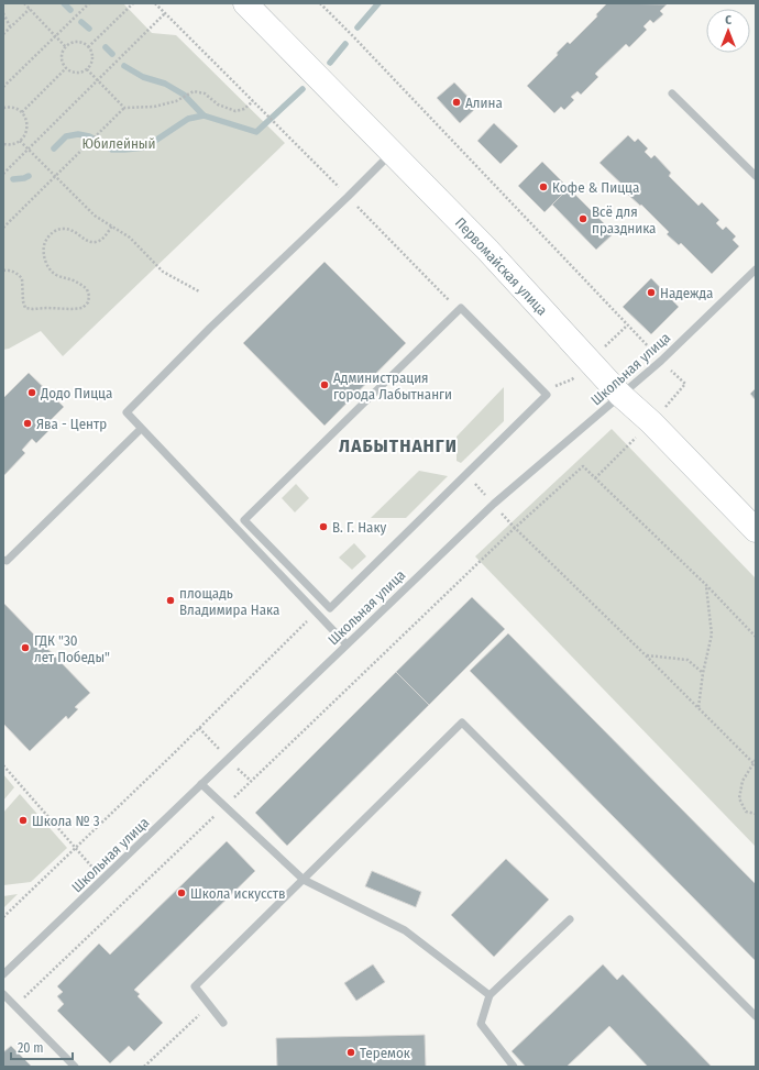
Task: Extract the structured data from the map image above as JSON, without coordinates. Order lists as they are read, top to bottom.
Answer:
{
  "streets": {
    "main road": ["Первомайская улица"],
    "street": ["Школьная улица"]
  },
  "crossings": [
    ["Первомайская улица", "Школьная улица"]
  ],
  "districts": ["ЛАБЫТНАНГИ"],
  "parks": ["Юбилейный"],
  "places": [
    "Алина",
    "Кофе & Пицца",
    "Всё для праздника",
    "Надежда",
    "Администрация города Лабытнанги",
    "Додо Пицца",
    "Ява - Центр",
    "В. Г. Наку",
    "площадь Владимира Нака",
    "ГДК \"30 лет Победы\"",
    "Школа № 3",
    "Школа искусств",
    "Теремок"
  ],
  "scale_bar": "20 m",
  "north": "top"
}
